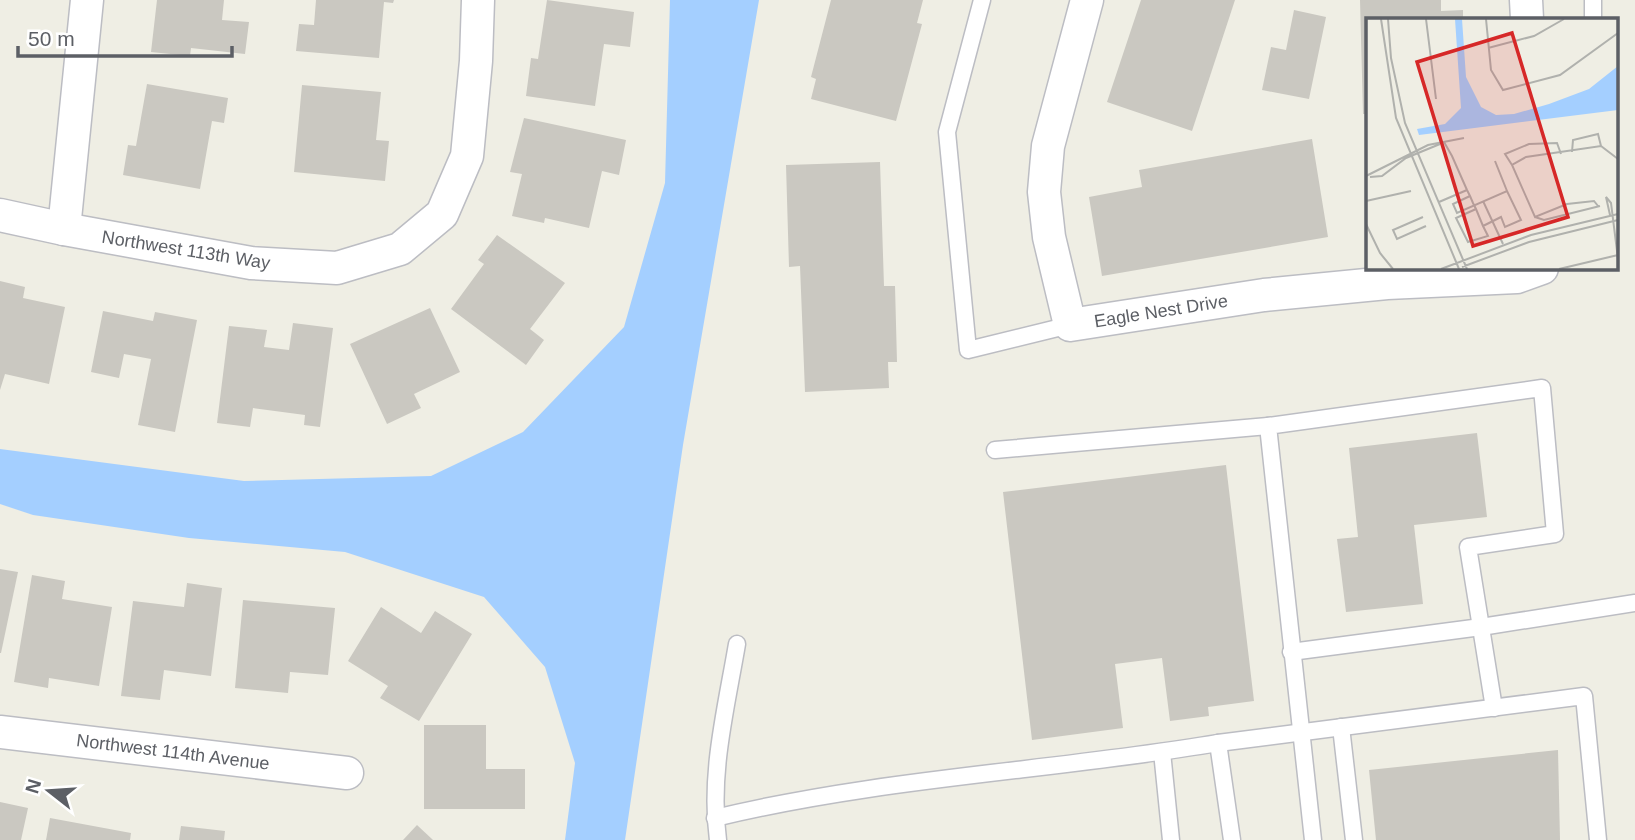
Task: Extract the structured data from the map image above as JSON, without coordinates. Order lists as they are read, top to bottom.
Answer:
{
  "streets": {
    "street": ["Northwest 113th Way", "Eagle Nest Drive", "Northwest 114th Avenue"]
  },
  "scale_bar": "50 m",
  "north": "left"
}
